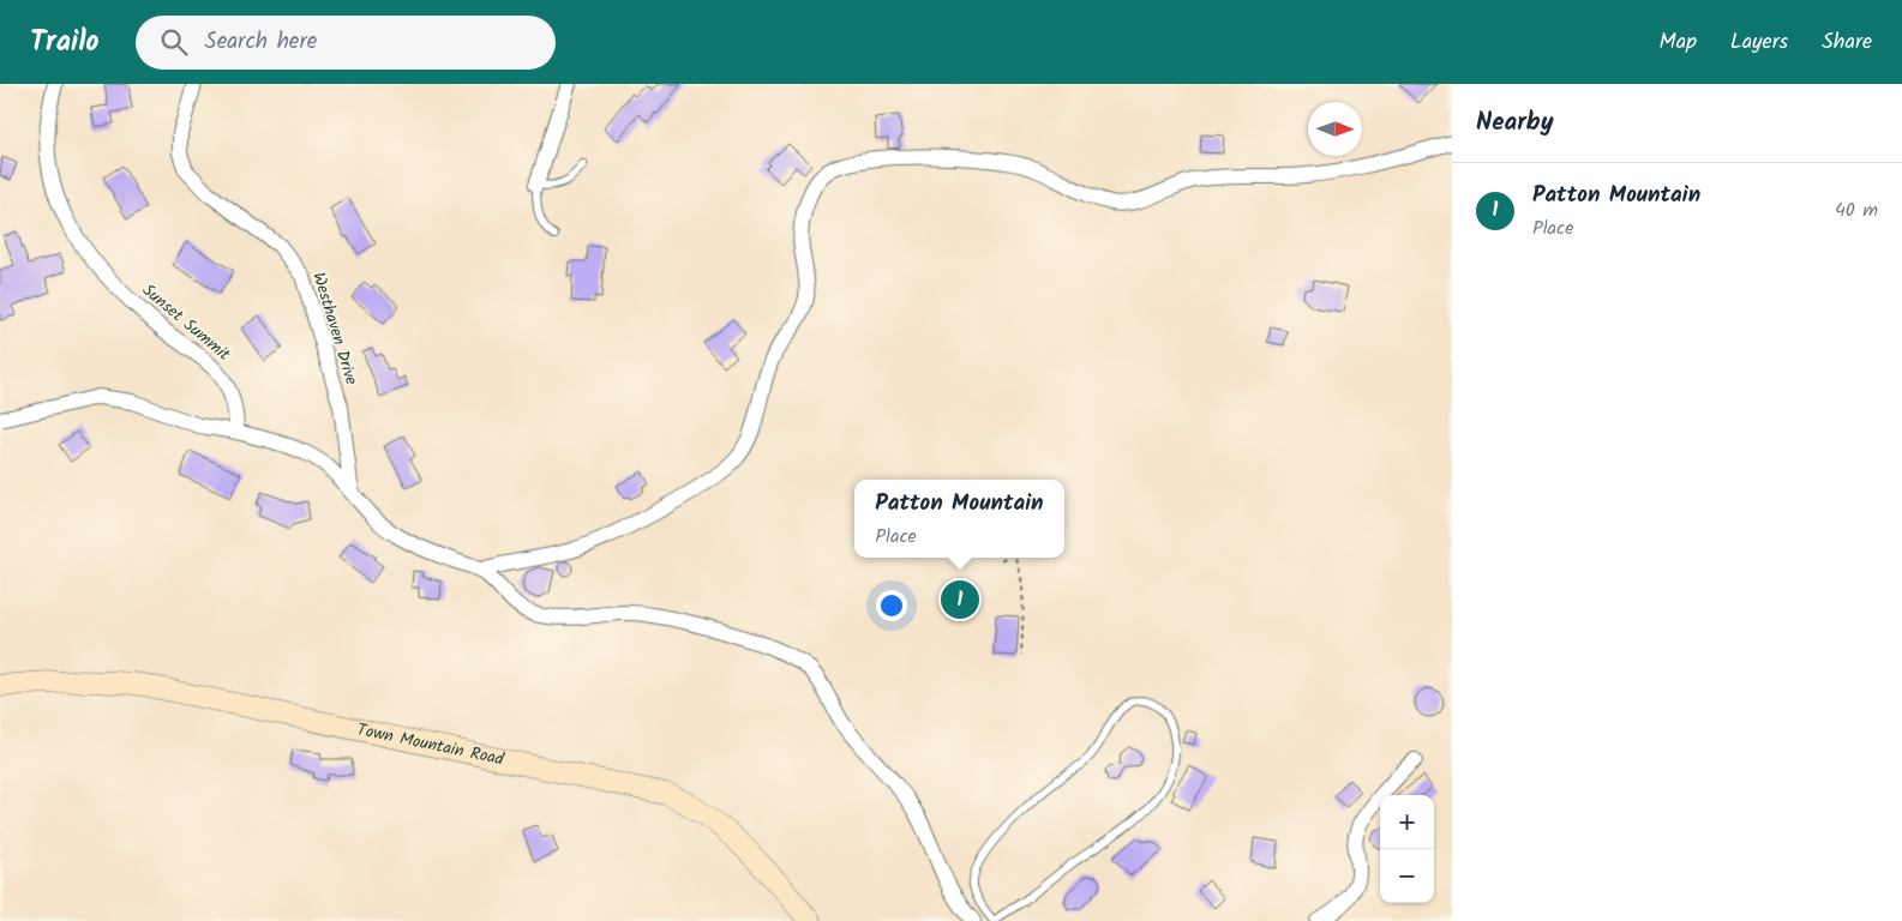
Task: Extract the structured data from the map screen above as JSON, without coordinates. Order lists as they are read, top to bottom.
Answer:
{
  "streets": {
    "main road": ["Town Mountain Road"],
    "street": ["Sunset Summit", "Westhaven Drive"]
  },
  "north": "right",
  "page": {
    "header": "Trailo",
    "search": "Search here",
    "nav": ["Map", "Layers", "Share"],
    "heading": "Nearby",
    "list": [
      {
        "mark": "1",
        "name": "Patton Mountain",
        "note": "Place",
        "value": "40 m"
      }
    ],
    "popup": ["Patton Mountain", "Place"],
    "pins": "1",
    "map_buttons": ["+", "−"]
  }
}
